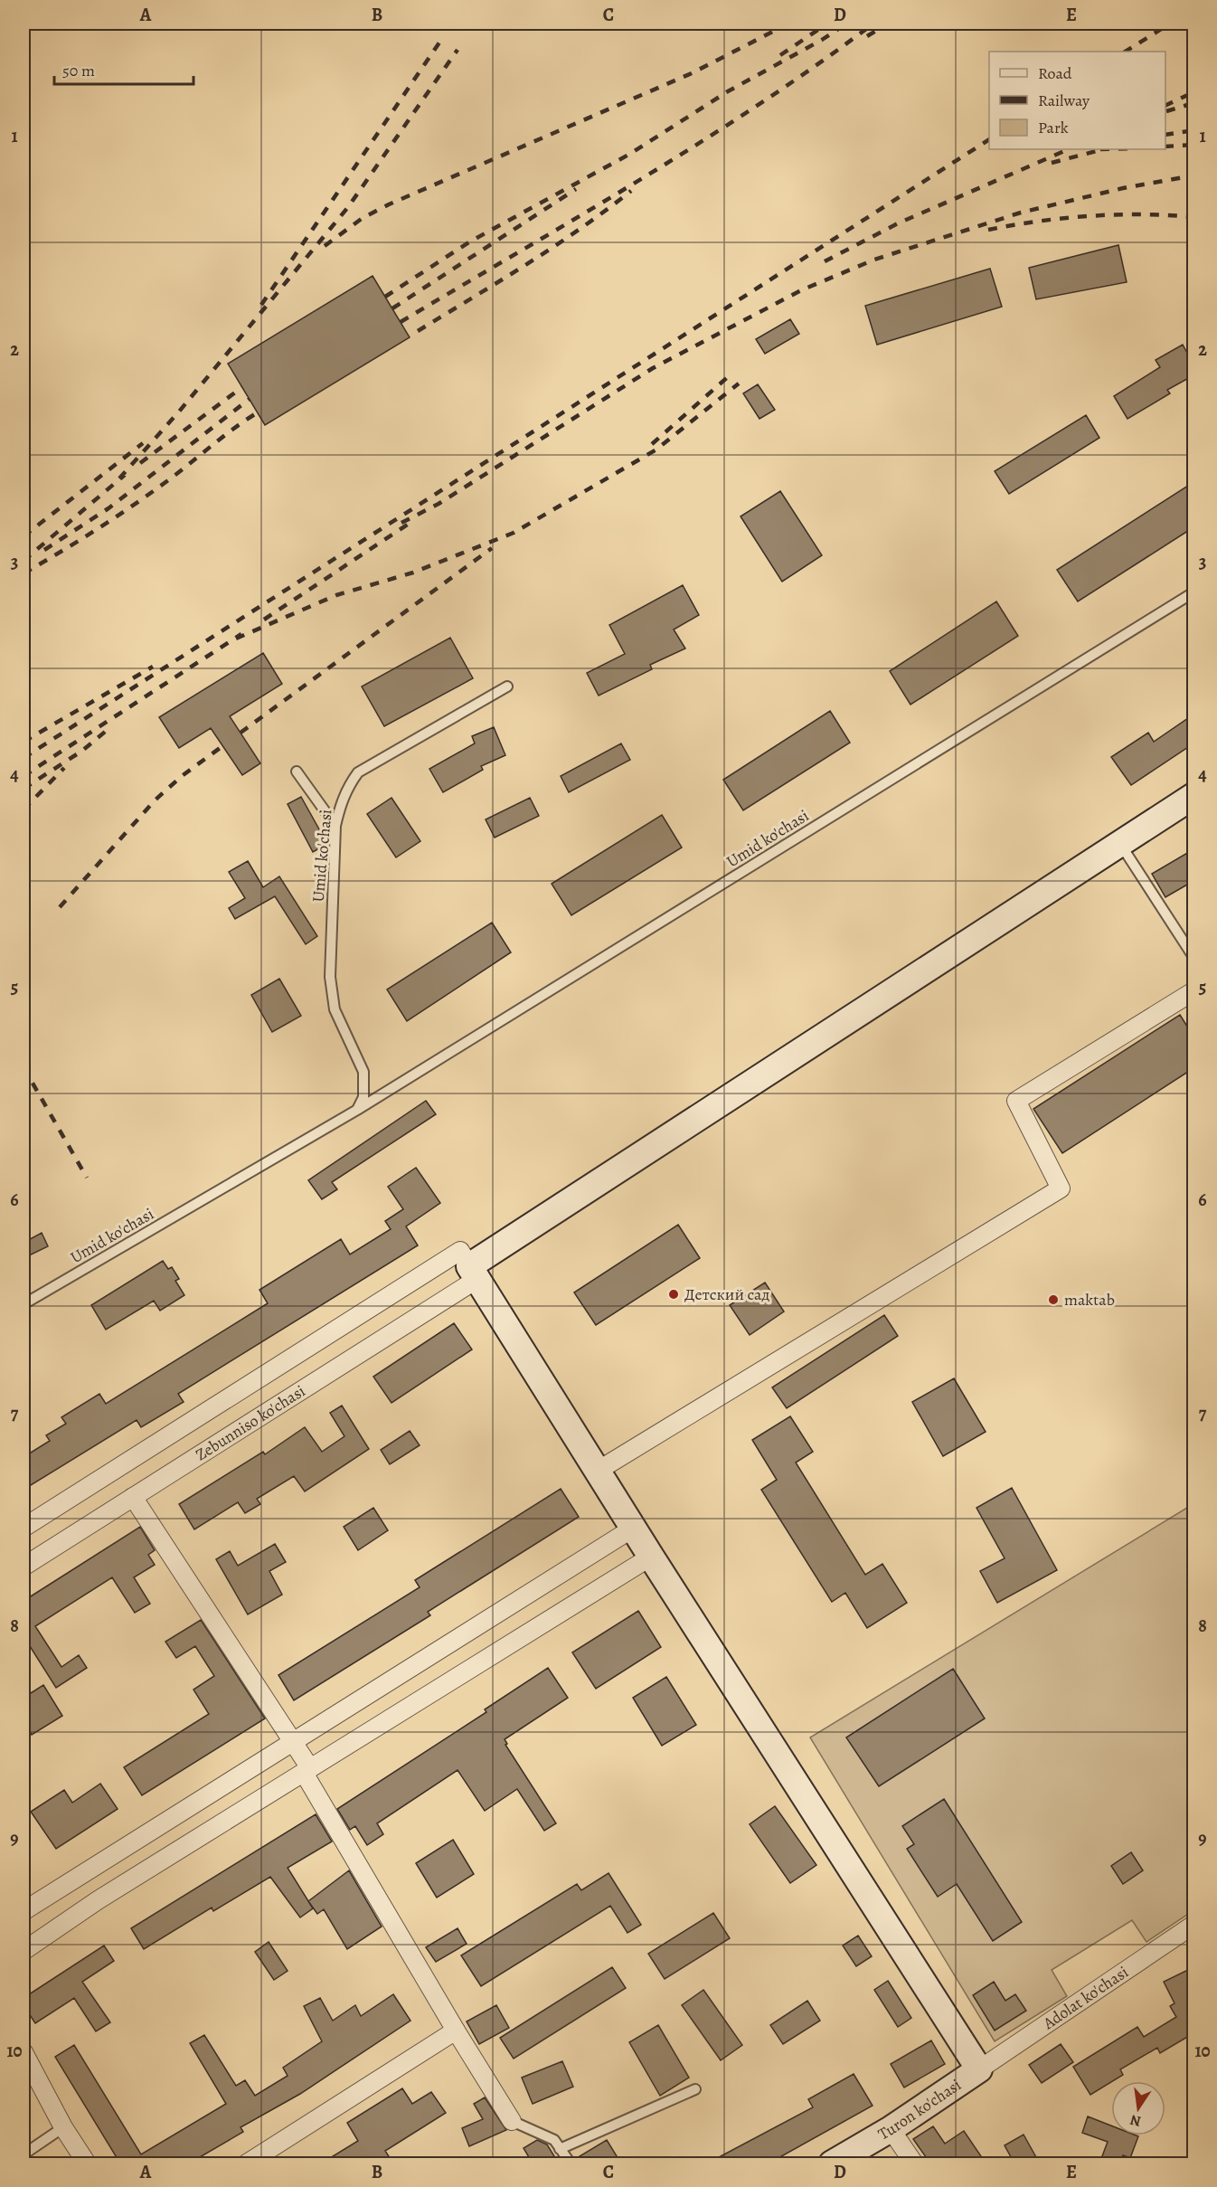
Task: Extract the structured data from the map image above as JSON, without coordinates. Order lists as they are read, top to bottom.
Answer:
{
  "streets": {
    "street": ["Zebunniso ko'chasi", "Adolat ko'chasi", "Turon ko'chasi"],
    "lane": ["Umid ko'chasi"]
  },
  "crossings": [
    ["Adolat ko'chasi", "Turon ko'chasi"]
  ],
  "places": ["Детский сад", "maktab"],
  "legend": ["Road", "Railway", "Park"],
  "scale_bar": "50 m",
  "north": "bottom",
  "grid": {
    "columns": [
      "A",
      "B",
      "C",
      "D",
      "E"
    ],
    "rows": [
      "1",
      "2",
      "3",
      "4",
      "5",
      "6",
      "7",
      "8",
      "9",
      "10"
    ]
  }
}
